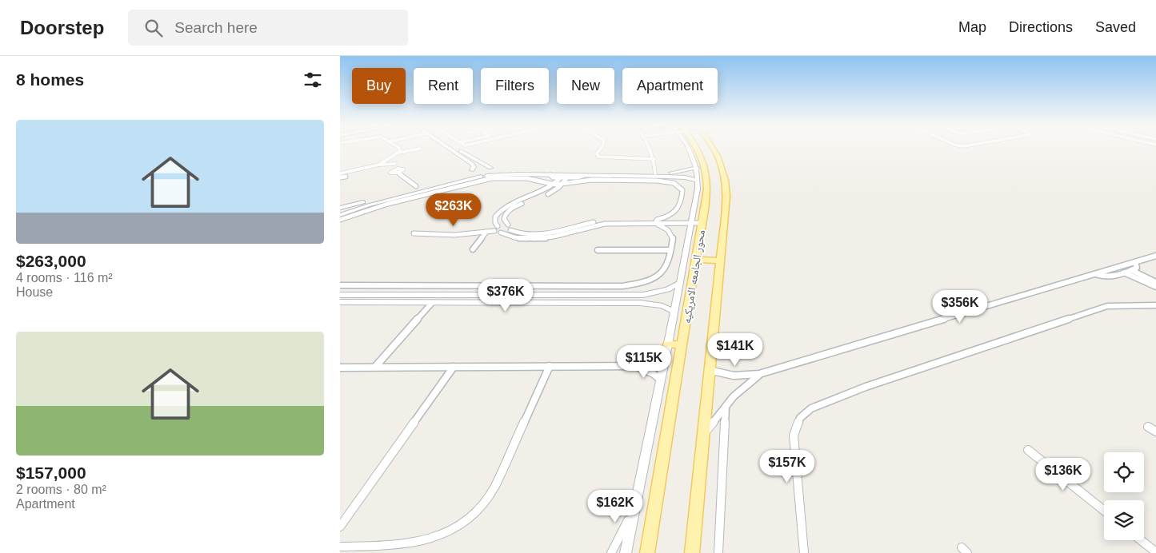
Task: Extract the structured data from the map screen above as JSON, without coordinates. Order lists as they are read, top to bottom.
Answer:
{
  "streets": {
    "main road": ["محور الجامعه الامريكيه"]
  },
  "page": {
    "header": "Doorstep",
    "search": "Search here",
    "nav": ["Map", "Directions", "Saved"],
    "heading": "8 homes",
    "chip": [
      "Buy",
      "Rent",
      "Filters",
      "New",
      "Apartment"
    ],
    "list": [
      {
        "name": "$263,000",
        "note": "4 rooms · 116 m² · House"
      },
      {
        "name": "$157,000",
        "note": "2 rooms · 80 m² · Apartment"
      }
    ],
    "price": [
      "$263K",
      "$376K",
      "$356K",
      "$141K",
      "$115K",
      "$157K",
      "$136K",
      "$162K"
    ]
  }
}
